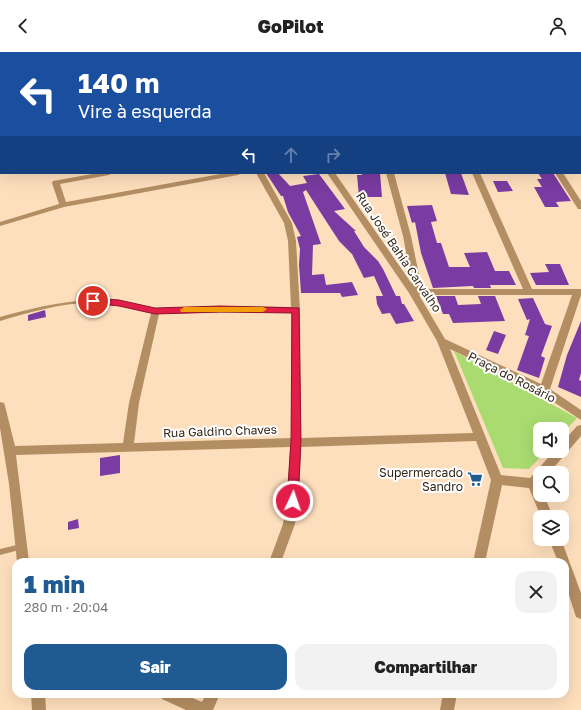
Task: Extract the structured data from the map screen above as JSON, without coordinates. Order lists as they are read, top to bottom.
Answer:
{
  "streets": {
    "street": ["Rua José Bahia Carvalho", "Praça do Rosário", "Rua Galdino Chaves"]
  },
  "crossings": [
    ["Rua José Bahia Carvalho", "Praça do Rosário"],
    ["Rua José Bahia Carvalho", "Rua Galdino Chaves"]
  ],
  "places": {
    "supermarket": ["Supermercado Sandro"]
  },
  "page": {
    "header": "GoPilot",
    "turn": ["140 m", "Vire à esquerda"],
    "heading": ["1 min", "280 m · 20:04"],
    "buttons": ["Sair", "Compartilhar"]
  }
}
